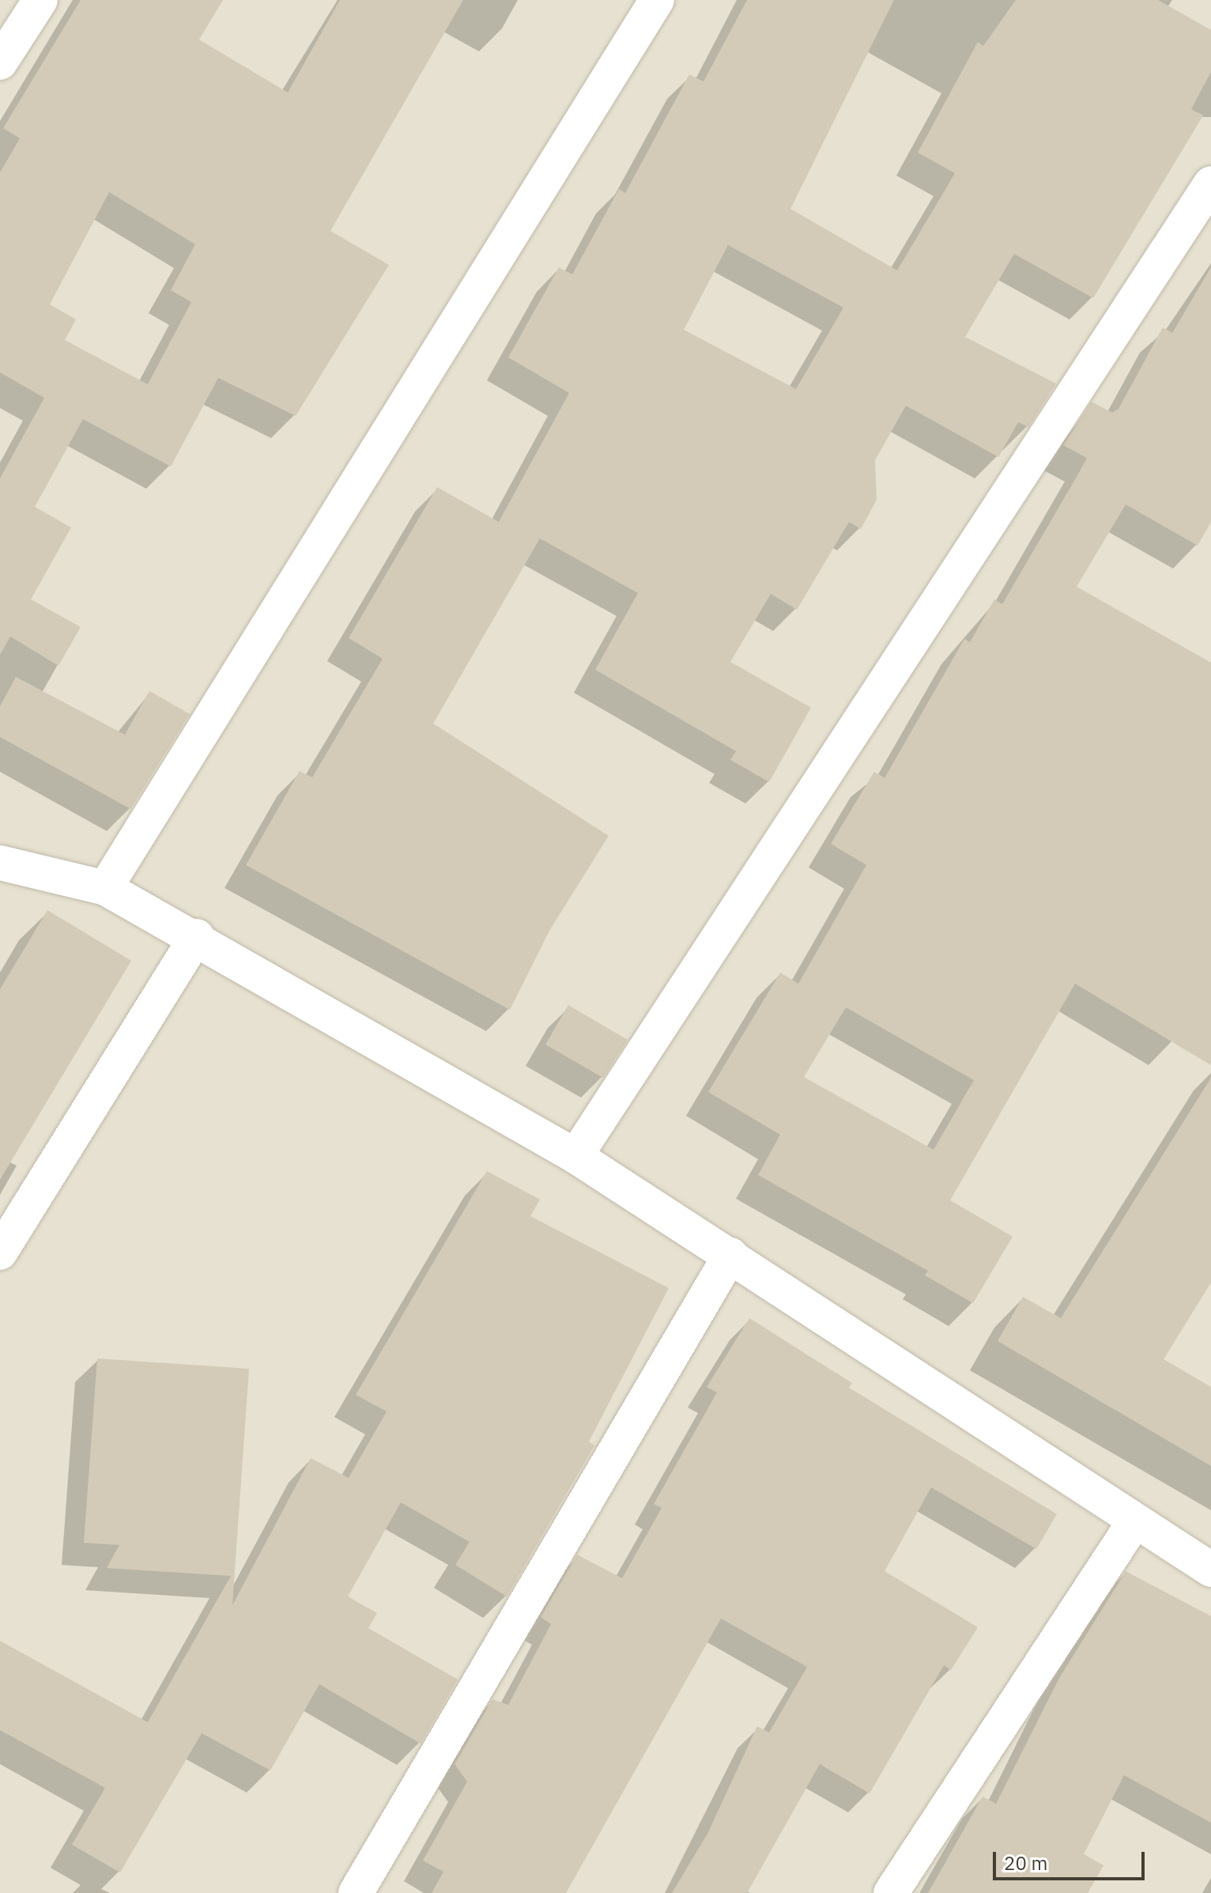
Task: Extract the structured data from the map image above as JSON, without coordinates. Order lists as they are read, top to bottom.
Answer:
{
  "scale_bar": "20 m"
}
